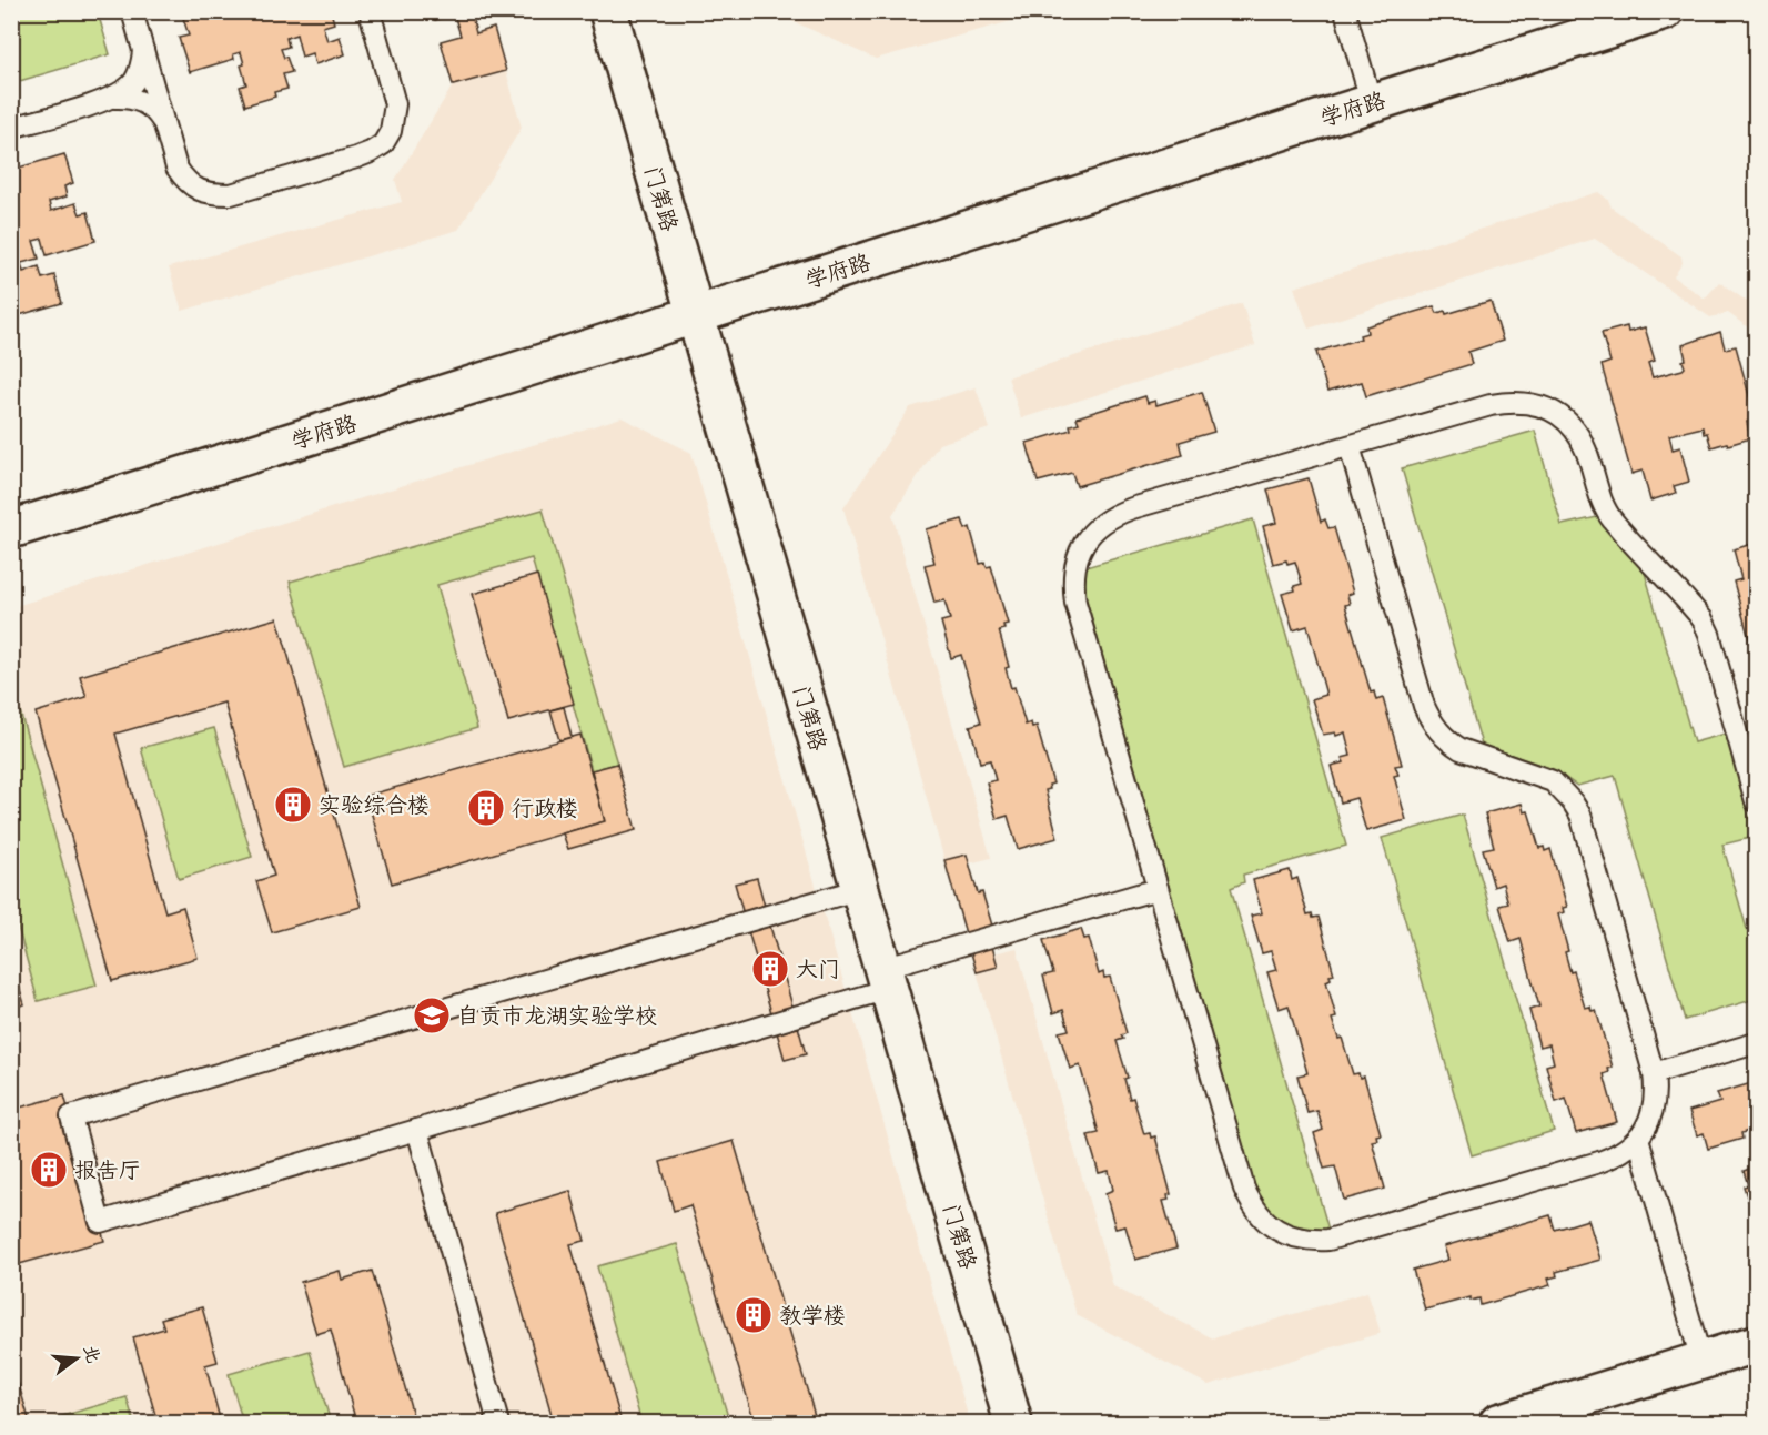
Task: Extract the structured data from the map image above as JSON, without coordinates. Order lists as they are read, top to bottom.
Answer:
{
  "streets": {
    "street": ["学府路", "门第路"]
  },
  "crossings": [
    ["学府路", "门第路"]
  ],
  "places": {
    "building": [
      "实验综合楼",
      "行政楼",
      "大门",
      "报告厅",
      "教学楼"
    ],
    "school or university": ["自贡市龙湖实验学校"]
  },
  "north": "right"
}
